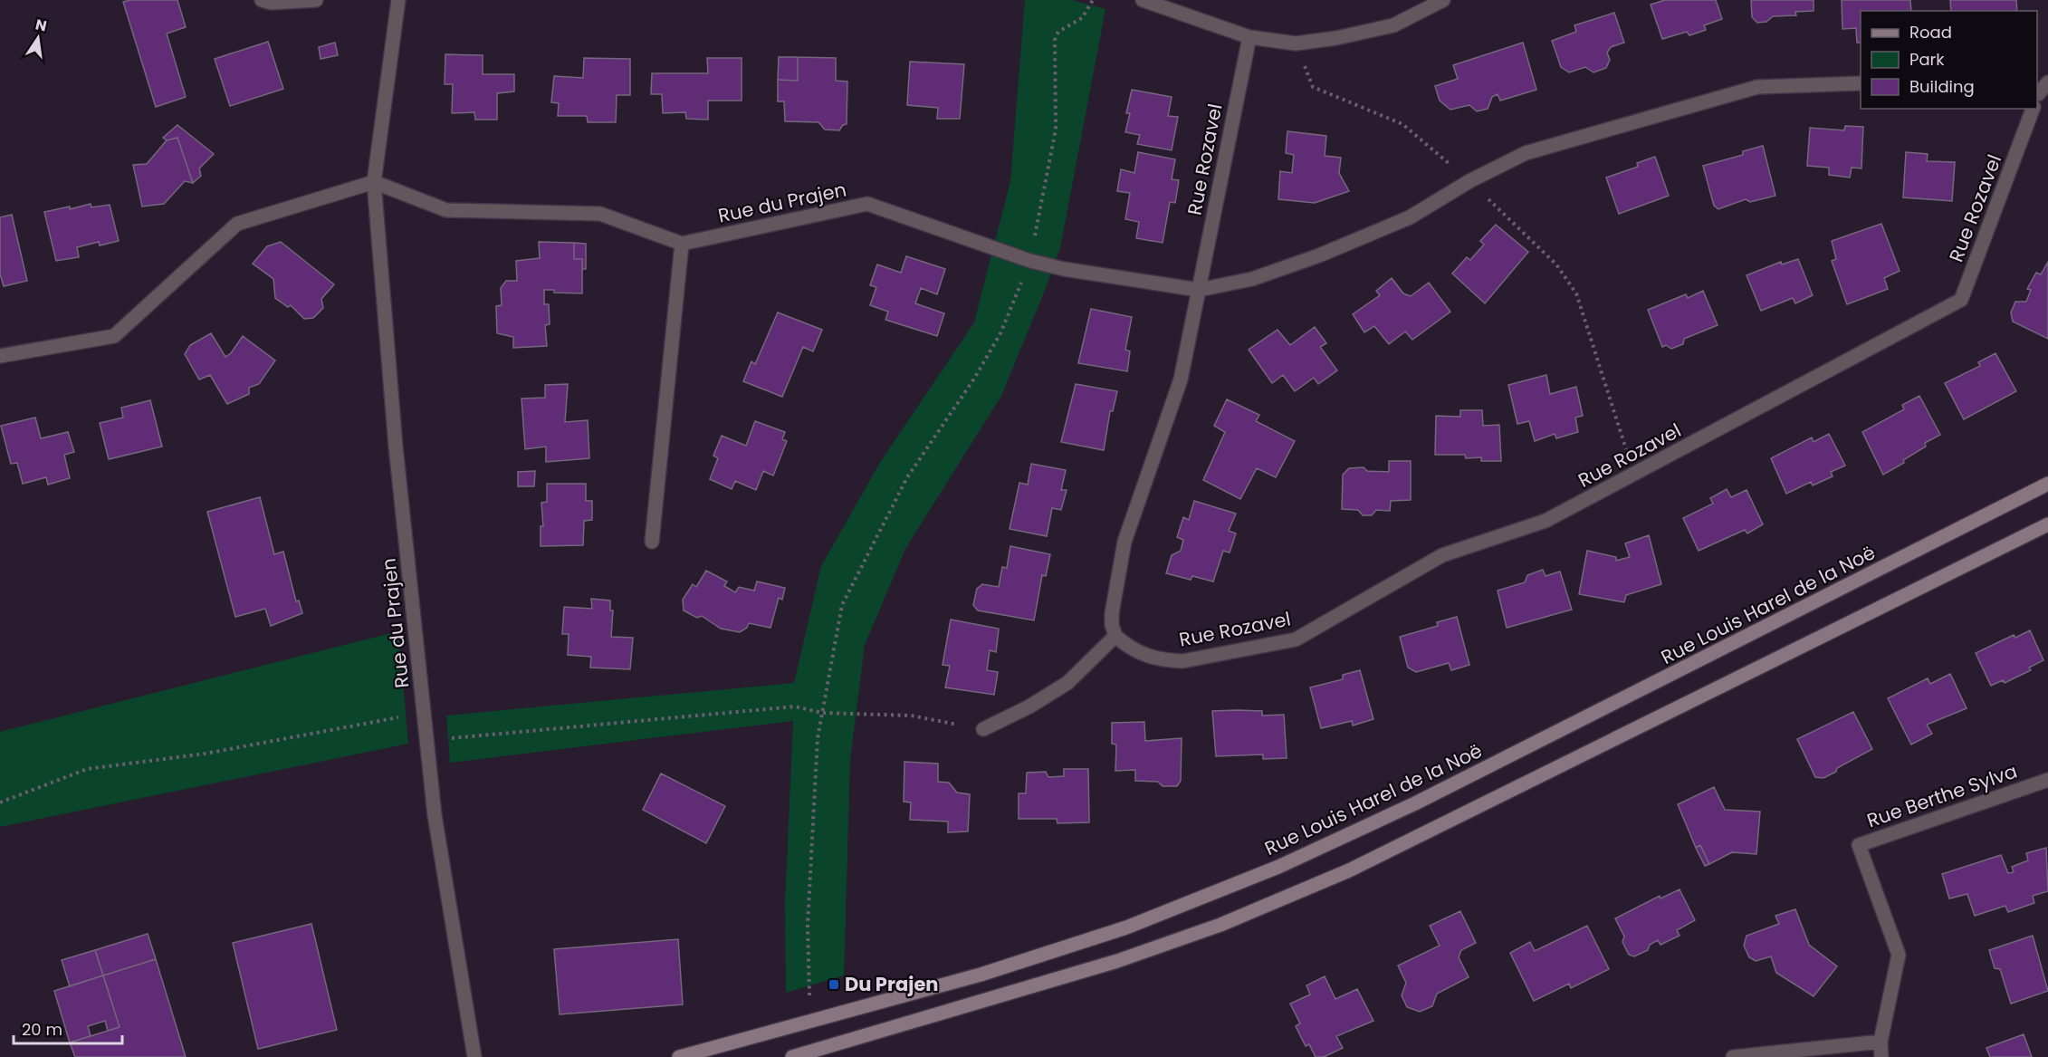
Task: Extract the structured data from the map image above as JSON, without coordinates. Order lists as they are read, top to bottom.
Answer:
{
  "streets": {
    "main road": ["Rue Louis Harel de la Noë"],
    "street": ["Rue Rozavel", "Rue du Prajen", "Rue Berthe Sylva"]
  },
  "crossings": [
    ["Rue Rozavel", "Rue du Prajen"]
  ],
  "places": {
    "transit": ["Du Prajen"]
  },
  "legend": ["Road", "Park", "Building"],
  "scale_bar": "20 m",
  "north": "top"
}
